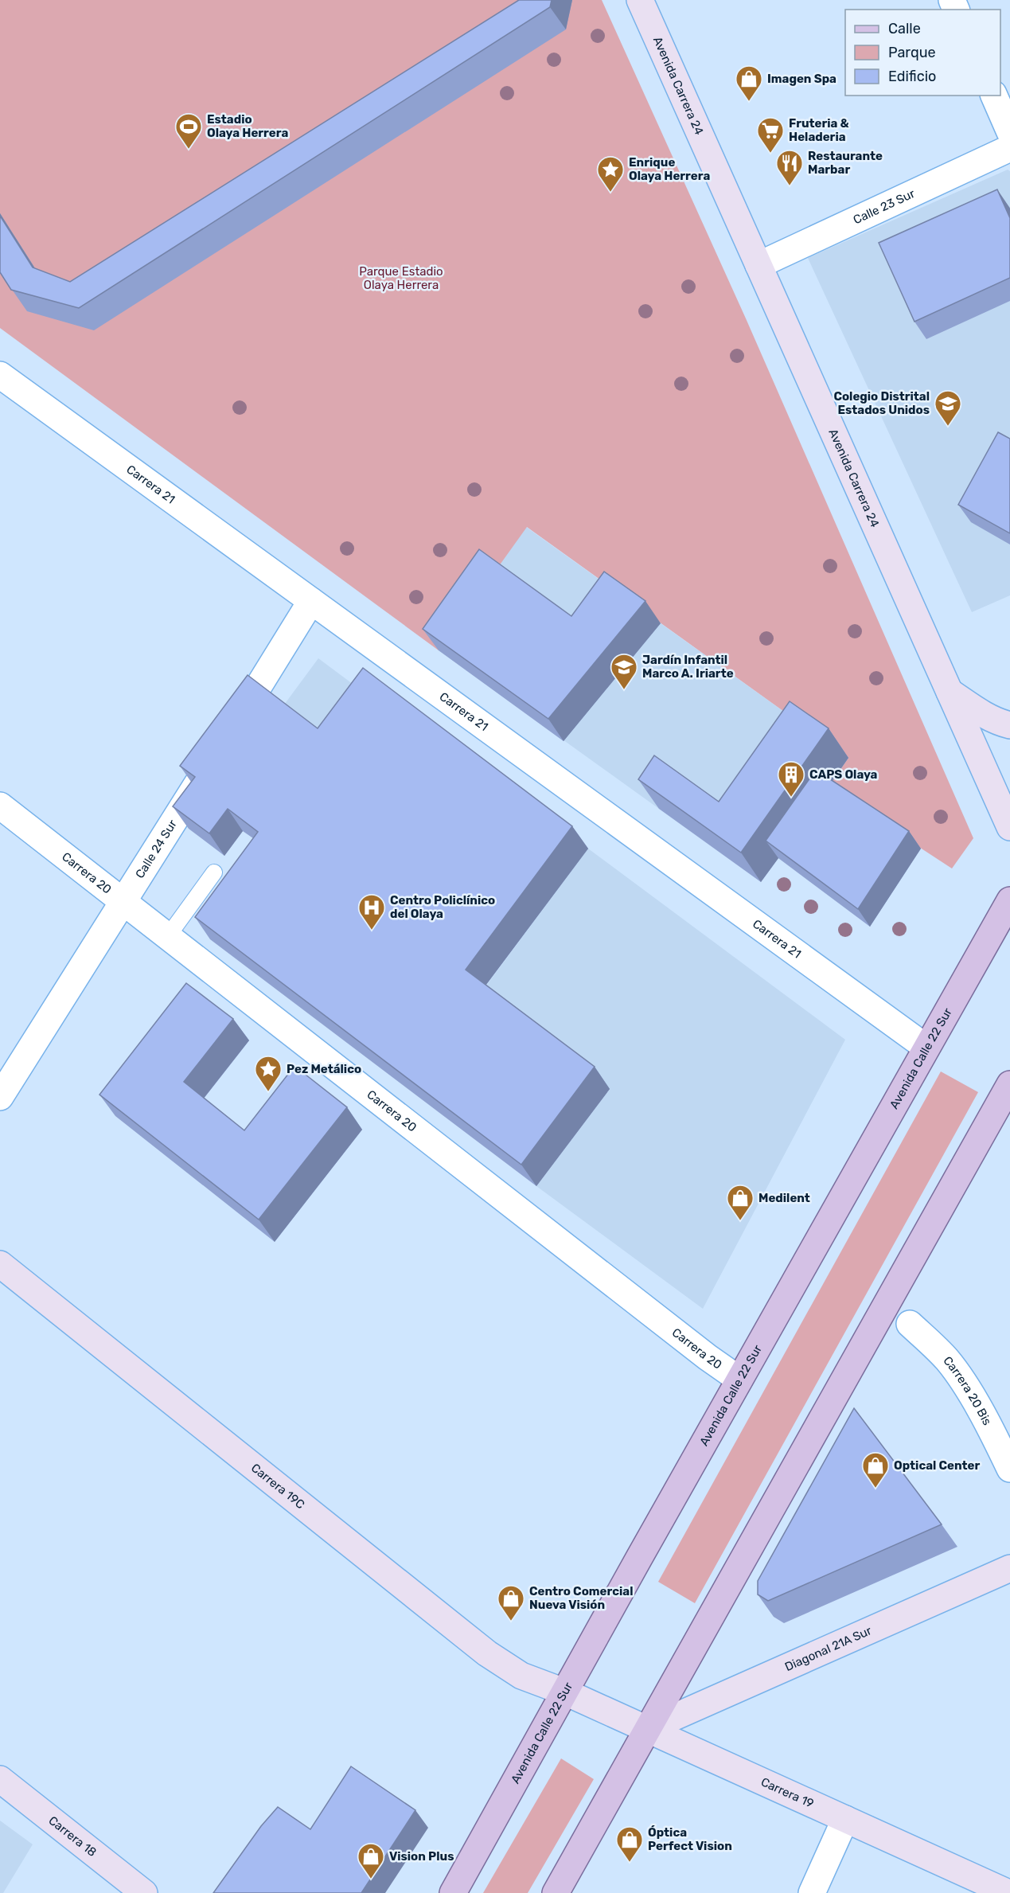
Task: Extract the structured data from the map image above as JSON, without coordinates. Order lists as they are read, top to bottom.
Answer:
{
  "streets": {
    "main road": ["Avenida Calle 22 Sur"],
    "street": [
      "Avenida Carrera 24",
      "Calle 23 Sur",
      "Carrera 21",
      "Calle 24 Sur",
      "Carrera 20",
      "Carrera 20 Bis",
      "Carrera 19C",
      "Diagonal 21A Sur",
      "Carrera 19",
      "Carrera 18"
    ]
  },
  "crossings": [
    ["Avenida Carrera 24", "Calle 23 Sur"],
    ["Carrera 21", "Avenida Calle 22 Sur"],
    ["Calle 24 Sur", "Carrera 20"],
    ["Carrera 20", "Avenida Calle 22 Sur"],
    ["Avenida Calle 22 Sur", "Carrera 19C"],
    ["Avenida Calle 22 Sur", "Carrera 19"],
    ["Carrera 19C", "Carrera 19"],
    ["Diagonal 21A Sur", "Carrera 19"]
  ],
  "parks": ["Parque Estadio Olaya Herrera"],
  "places": {
    "shop": [
      "Imagen Spa",
      "Medilent",
      "Optical Center",
      "Centro Comercial Nueva Visión",
      "Óptica Perfect Vision",
      "Vision Plus"
    ],
    "sports": ["Estadio Olaya Herrera"],
    "supermarket": ["Fruteria & Heladeria"],
    "restaurant": ["Restaurante Marbar"],
    "place": ["Enrique Olaya Herrera", "Pez Metálico"],
    "school or university": ["Colegio Distrital Estados Unidos", "Jardín Infantil Marco A. Iriarte"],
    "building": ["CAPS Olaya"],
    "hospital": ["Centro Policlínico del Olaya"]
  },
  "legend": ["Calle", "Parque", "Edificio"]
}
